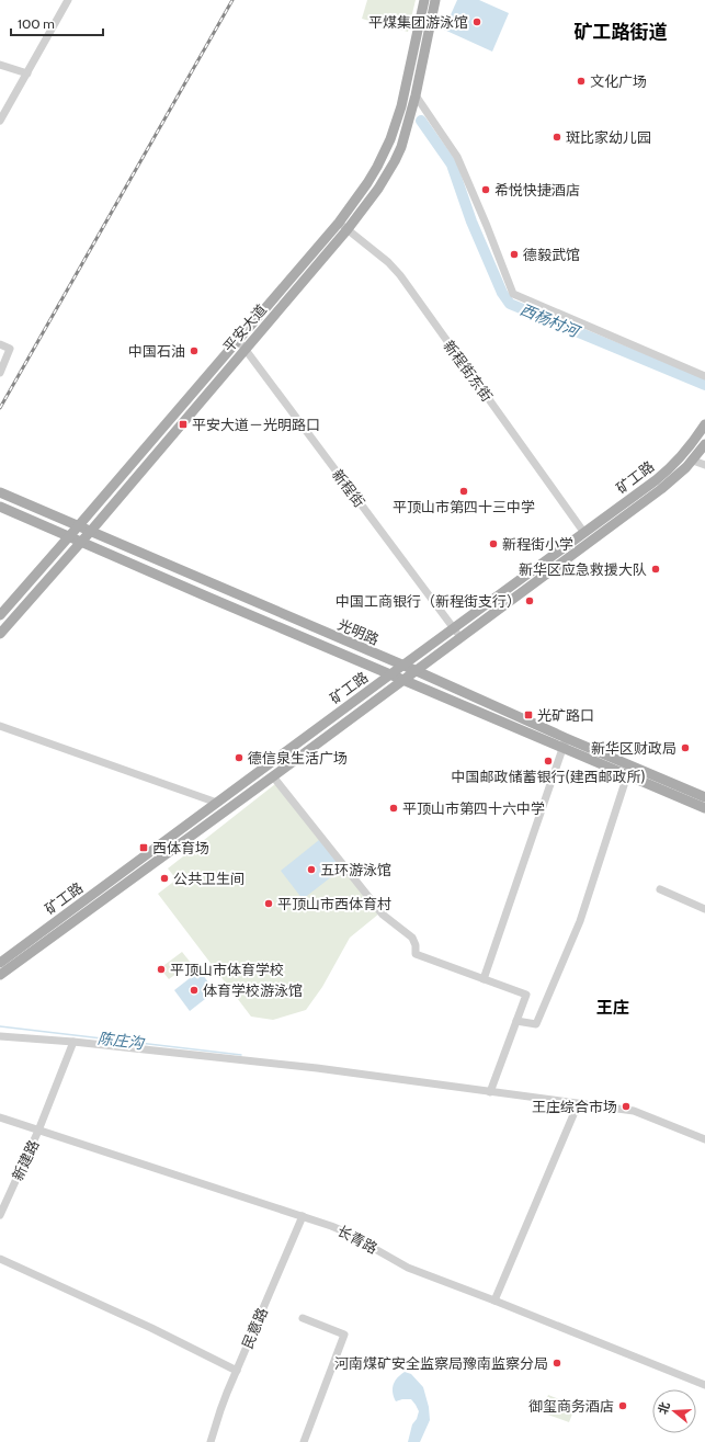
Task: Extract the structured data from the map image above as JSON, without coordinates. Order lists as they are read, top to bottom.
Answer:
{
  "streets": {
    "main road": ["平安大道", "矿工路", "光明路"],
    "street": [
      "新程街东街",
      "新程街",
      "新建路",
      "长青路",
      "民意路"
    ]
  },
  "crossings": [
    ["平安大道", "新程街东街"],
    ["平安大道", "新程街"],
    ["平安大道", "光明路"],
    ["新程街东街", "矿工路"],
    ["矿工路", "新程街"],
    ["矿工路", "光明路"],
    ["新建路", "长青路"],
    ["长青路", "民意路"]
  ],
  "districts": ["矿工路街道", "王庄"],
  "water": ["西杨村河", "陈庄沟"],
  "places": {
    "other": [
      "平煤集团游泳馆",
      "文化广场",
      "斑比家幼儿园",
      "希悦快捷酒店",
      "德毅武馆",
      "中国石油",
      "平顶山市第四十三中学",
      "新程街小学",
      "新华区应急救援大队",
      "中国工商银行（新程街支行）",
      "新华区财政局",
      "德信泉生活广场",
      "中国邮政储蓄银行(建西邮政所)",
      "平顶山市第四十六中学",
      "五环游泳馆",
      "公共卫生间",
      "平顶山市西体育村",
      "平顶山市体育学校",
      "体育学校游泳馆",
      "王庄综合市场",
      "河南煤矿安全监察局豫南监察分局",
      "御玺商务酒店"
    ],
    "transit": ["平安大道－光明路口", "光矿路口", "西体育场"]
  },
  "scale_bar": "100 m",
  "north": "left"
}
